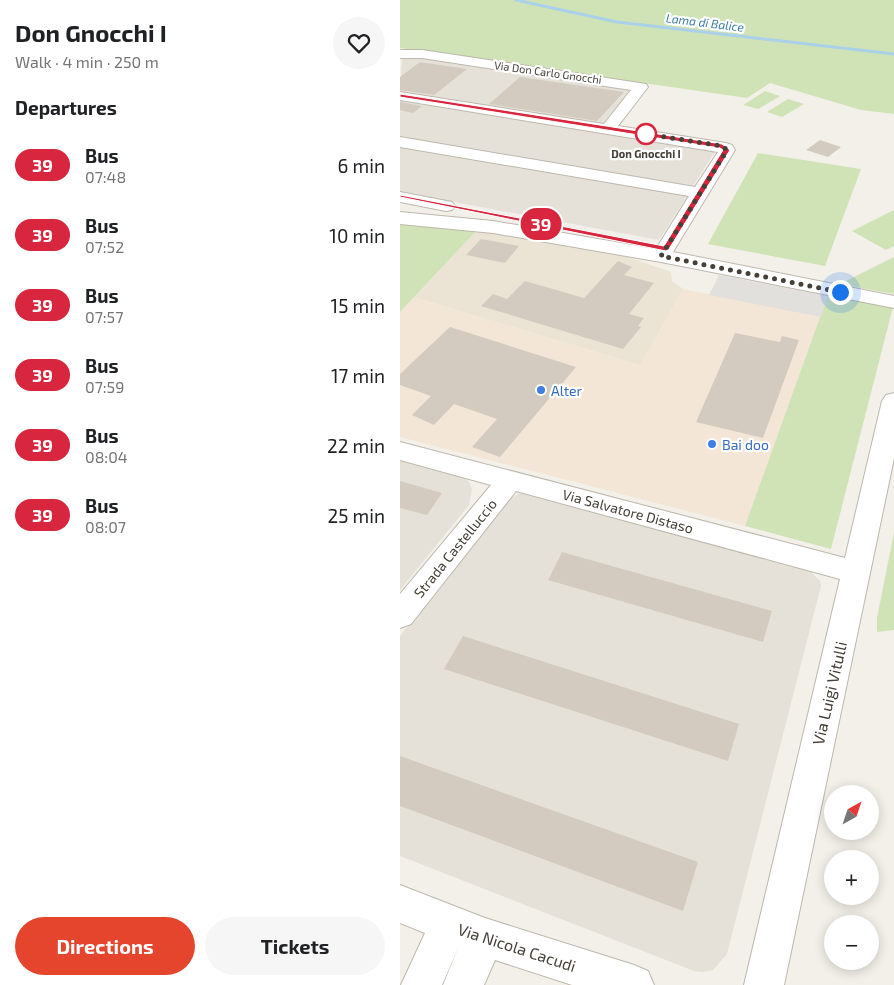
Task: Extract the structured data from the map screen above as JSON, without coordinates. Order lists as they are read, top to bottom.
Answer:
{
  "streets": {
    "street": [
      "Via Don Carlo Gnocchi",
      "Via Salvatore Distaso",
      "Strada Castelluccio",
      "Via Luigi Vitulli",
      "Via Nicola Cacudi"
    ]
  },
  "crossings": [
    ["Via Salvatore Distaso", "Strada Castelluccio"],
    ["Via Salvatore Distaso", "Via Luigi Vitulli"]
  ],
  "water": ["Lama di Balice"],
  "places": ["Don Gnocchi I", "Alter", "Bai doo"],
  "lines": ["bus line 39"],
  "north": "top right",
  "page": {
    "heading": [
      ["Don Gnocchi I", "Walk · 4 min · 250 m"],
      "Departures"
    ],
    "on_map": "39",
    "list": [
      {
        "mark": "39",
        "name": "Bus",
        "note": "07:48",
        "value": "6 min"
      },
      {
        "mark": "39",
        "name": "Bus",
        "note": "07:52",
        "value": "10 min"
      },
      {
        "mark": "39",
        "name": "Bus",
        "note": "07:57",
        "value": "15 min"
      },
      {
        "mark": "39",
        "name": "Bus",
        "note": "07:59",
        "value": "17 min"
      },
      {
        "mark": "39",
        "name": "Bus",
        "note": "08:04",
        "value": "22 min"
      },
      {
        "mark": "39",
        "name": "Bus",
        "note": "08:07",
        "value": "25 min"
      }
    ],
    "map_buttons": ["+", "−"],
    "buttons": ["Directions", "Tickets"]
  }
}
